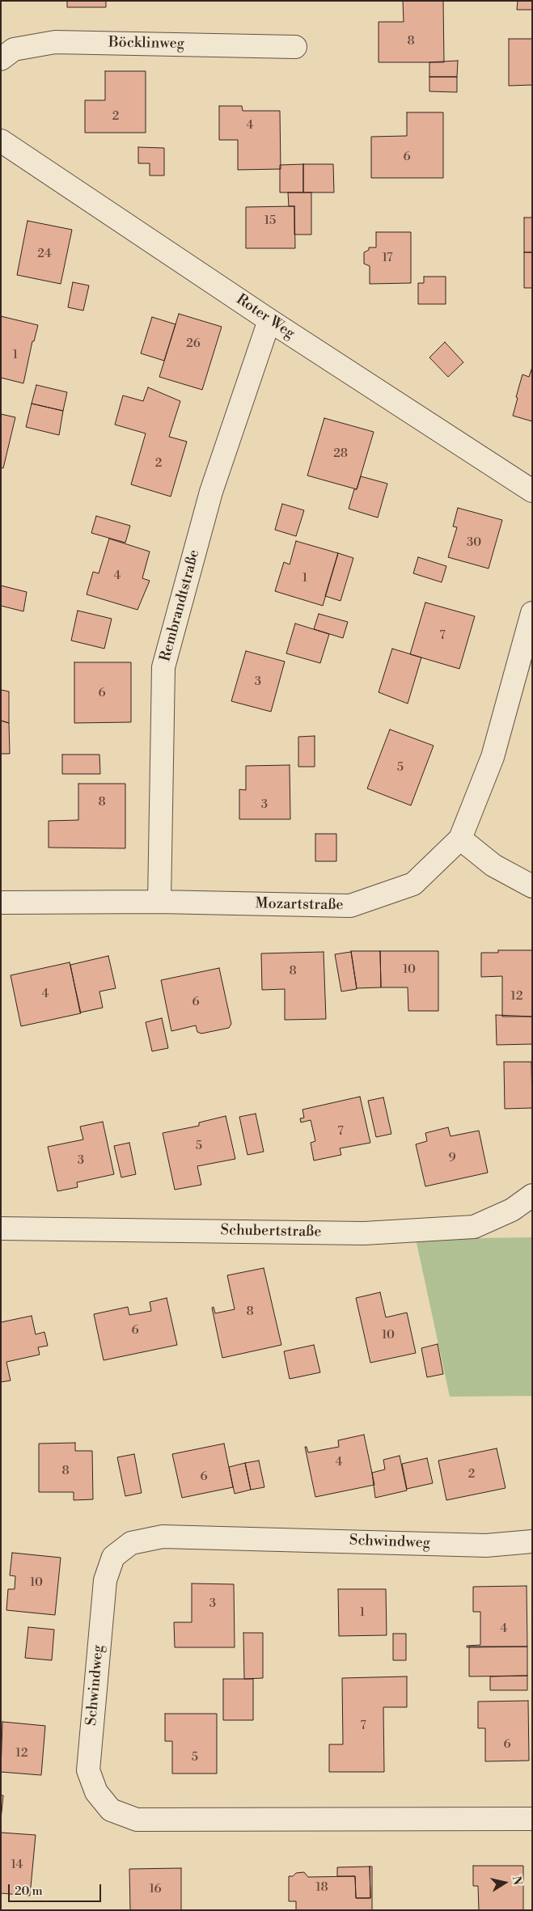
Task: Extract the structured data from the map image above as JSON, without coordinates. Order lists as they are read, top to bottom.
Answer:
{
  "streets": {
    "street": [
      "Böcklinweg",
      "Roter Weg",
      "Rembrandtstraße",
      "Mozartstraße",
      "Schubertstraße",
      "Schwindweg"
    ]
  },
  "crossings": [
    ["Roter Weg", "Rembrandtstraße"],
    ["Rembrandtstraße", "Mozartstraße"]
  ],
  "house_numbers": [
    "8",
    "2",
    "4",
    "6",
    "15",
    "24",
    "17",
    "26",
    "1",
    "28",
    "2",
    "30",
    "4",
    "1",
    "7",
    "3",
    "6",
    "5",
    "8",
    "3",
    "10",
    "8",
    "4",
    "12",
    "6",
    "7",
    "5",
    "9",
    "3",
    "8",
    "6",
    "10",
    "4",
    "8",
    "2",
    "6",
    "10",
    "3",
    "1",
    "4",
    "7",
    "6",
    "12",
    "5",
    "14",
    "18",
    "16"
  ],
  "scale_bar": "20 m",
  "north": "right"
}
